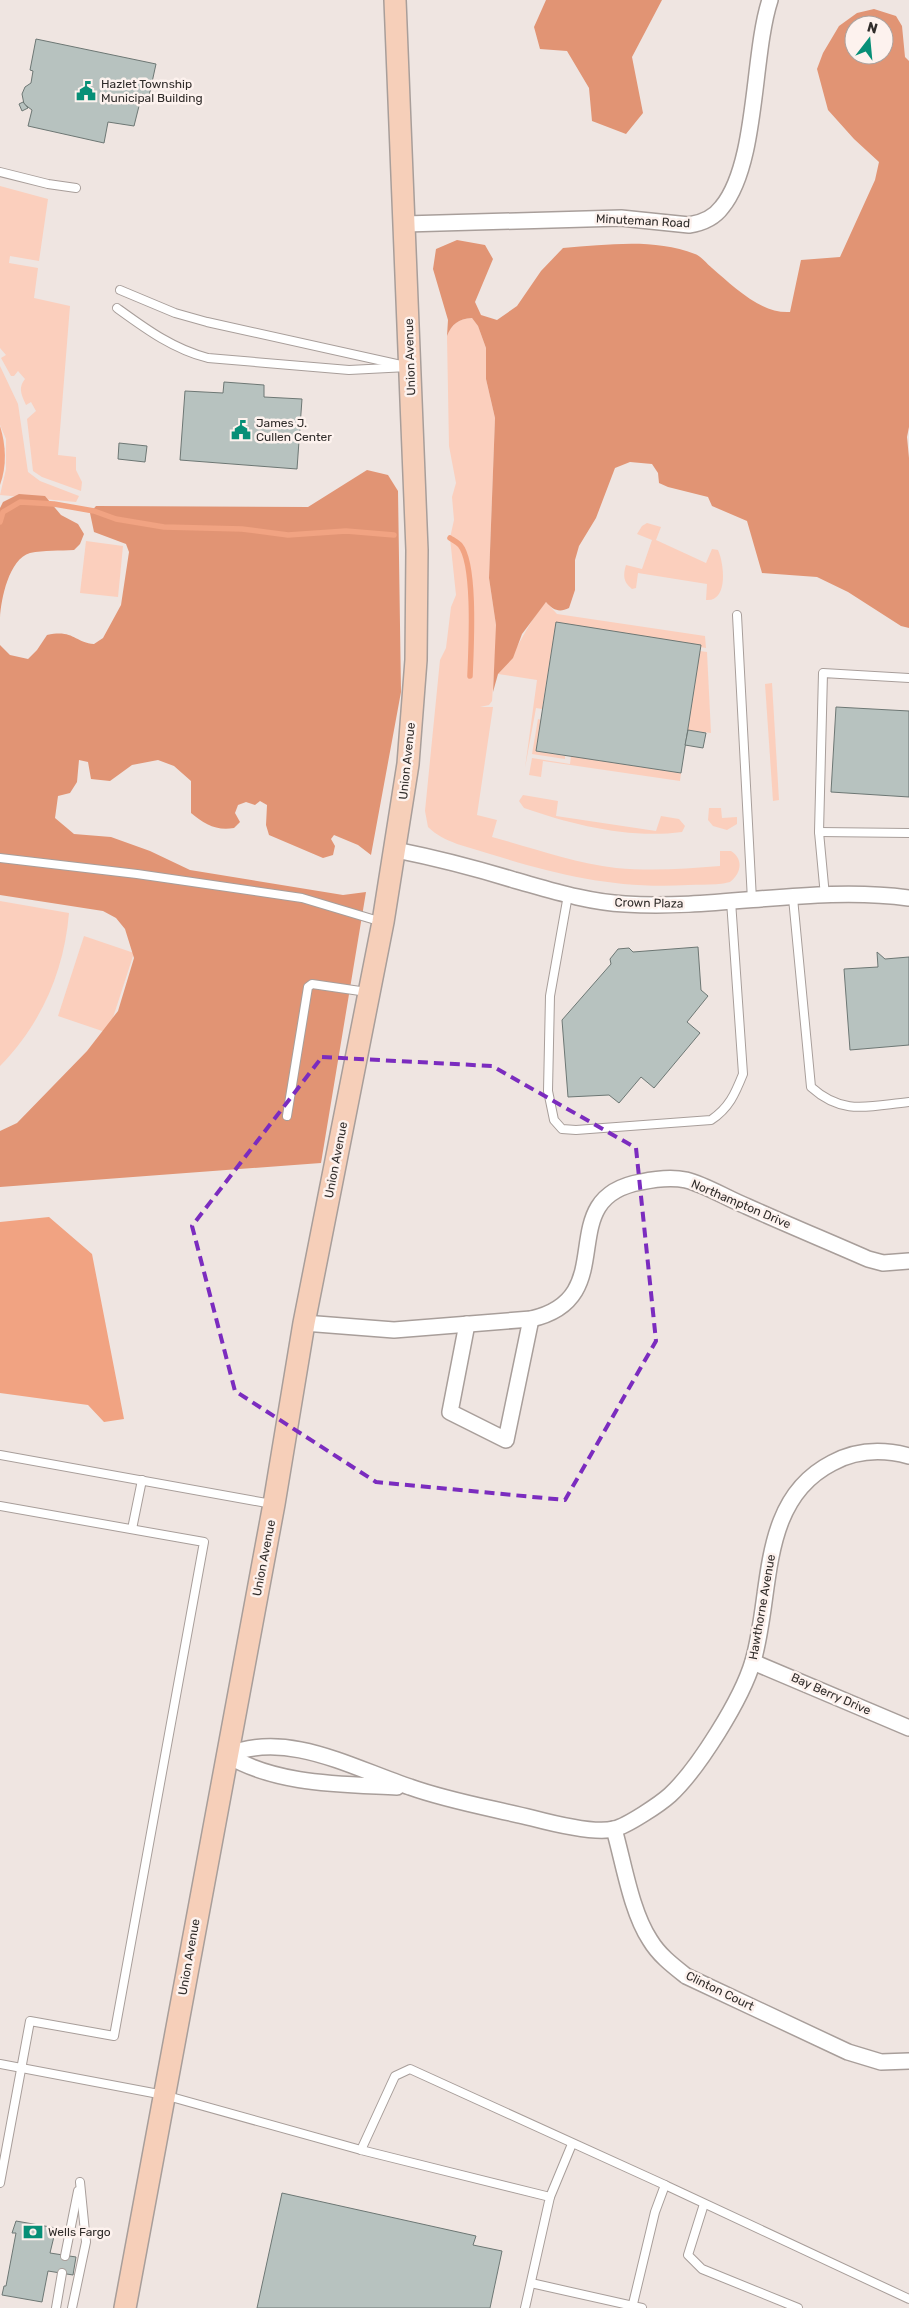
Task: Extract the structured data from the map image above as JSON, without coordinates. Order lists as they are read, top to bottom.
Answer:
{
  "streets": {
    "street": [
      "Minuteman Road",
      "Union Avenue",
      "Crown Plaza",
      "Northampton Drive",
      "Hawthorne Avenue",
      "Bay Berry Drive",
      "Clinton Court"
    ]
  },
  "crossings": [
    ["Minuteman Road", "Union Avenue"],
    ["Union Avenue", "Crown Plaza"],
    ["Union Avenue", "Northampton Drive"],
    ["Hawthorne Avenue", "Bay Berry Drive"],
    ["Hawthorne Avenue", "Clinton Court"]
  ],
  "places": {
    "public building": ["Hazlet Township Municipal Building", "James J. Cullen Center"],
    "bank": ["Wells Fargo"]
  },
  "north": "top"
}
